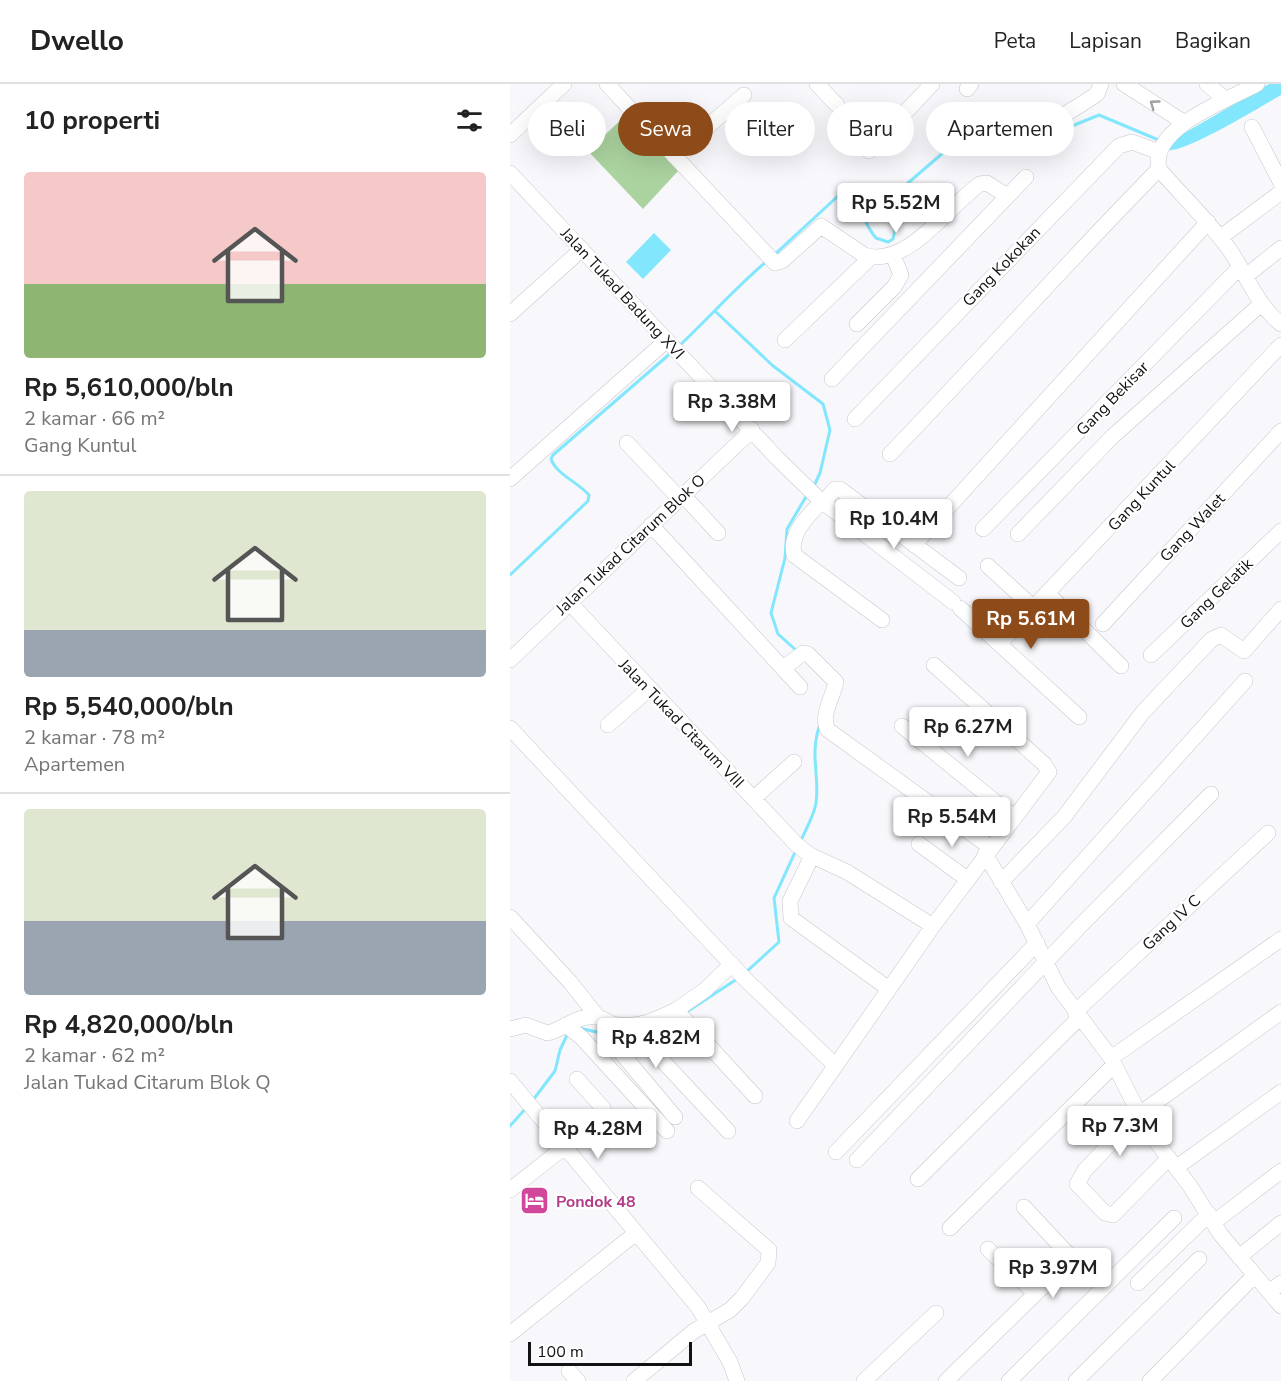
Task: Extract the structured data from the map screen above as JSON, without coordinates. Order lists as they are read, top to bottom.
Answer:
{
  "streets": {
    "street": [
      "Gang Kokokan",
      "Jalan Tukad Badung XVI",
      "Gang Bekisar",
      "Gang Kuntul",
      "Gang Walet",
      "Jalan Tukad Citarum Blok O",
      "Gang Gelatik",
      "Jalan Tukad Citarum VIII",
      "Gang IV C"
    ]
  },
  "crossings": [
    ["Jalan Tukad Badung XVI", "Gang Kuntul"],
    ["Jalan Tukad Badung XVI", "Jalan Tukad Citarum Blok O"],
    ["Jalan Tukad Citarum Blok O", "Jalan Tukad Citarum VIII"]
  ],
  "places": {
    "hotel": ["Pondok 48"]
  },
  "scale_bar": "100 m",
  "page": {
    "header": "Dwello",
    "nav": ["Peta", "Lapisan", "Bagikan"],
    "heading": "10 properti",
    "chip": [
      "Beli",
      "Sewa",
      "Filter",
      "Baru",
      "Apartemen"
    ],
    "list": [
      {
        "name": "Rp 5,610,000/bln",
        "note": "2 kamar · 66 m² · Gang Kuntul"
      },
      {
        "name": "Rp 5,540,000/bln",
        "note": "2 kamar · 78 m² · Apartemen"
      },
      {
        "name": "Rp 4,820,000/bln",
        "note": "2 kamar · 62 m² · Jalan Tukad Citarum Blok Q"
      }
    ],
    "price": [
      "Rp 5.52M",
      "Rp 3.38M",
      "Rp 10.4M",
      "Rp 5.61M",
      "Rp 6.27M",
      "Rp 5.54M",
      "Rp 4.82M",
      "Rp 7.3M",
      "Rp 4.28M",
      "Rp 3.97M"
    ],
    "scale": "100 m"
  }
}
